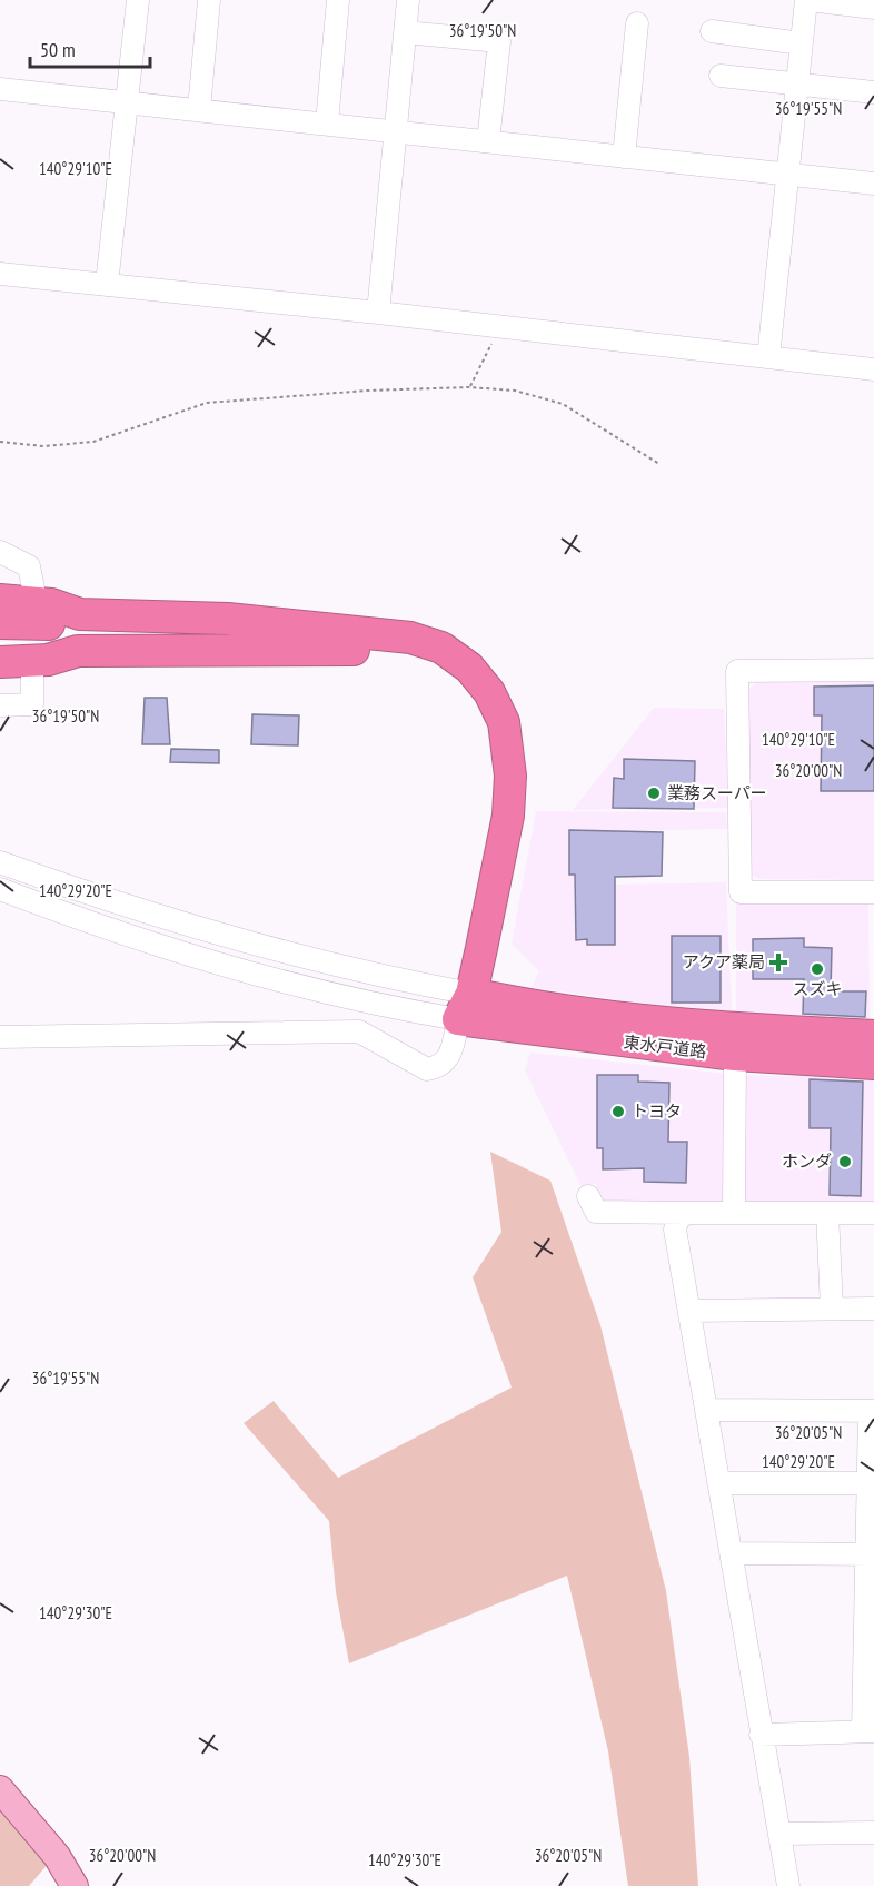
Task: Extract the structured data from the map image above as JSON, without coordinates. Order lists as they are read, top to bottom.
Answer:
{
  "streets": {
    "highway": ["東水戸道路"]
  },
  "places": {
    "other": [
      "業務スーパー",
      "スズキ",
      "トヨタ",
      "ホンダ"
    ],
    "health": ["アクア薬局"]
  },
  "scale_bar": "50 m",
  "coordinates": [
    "36°19'50\"N",
    "36°19'55\"N",
    "140°29'10\"E",
    "36°20'00\"N",
    "140°29'20\"E",
    "36°20'05\"N",
    "140°29'30\"E"
  ]
}
